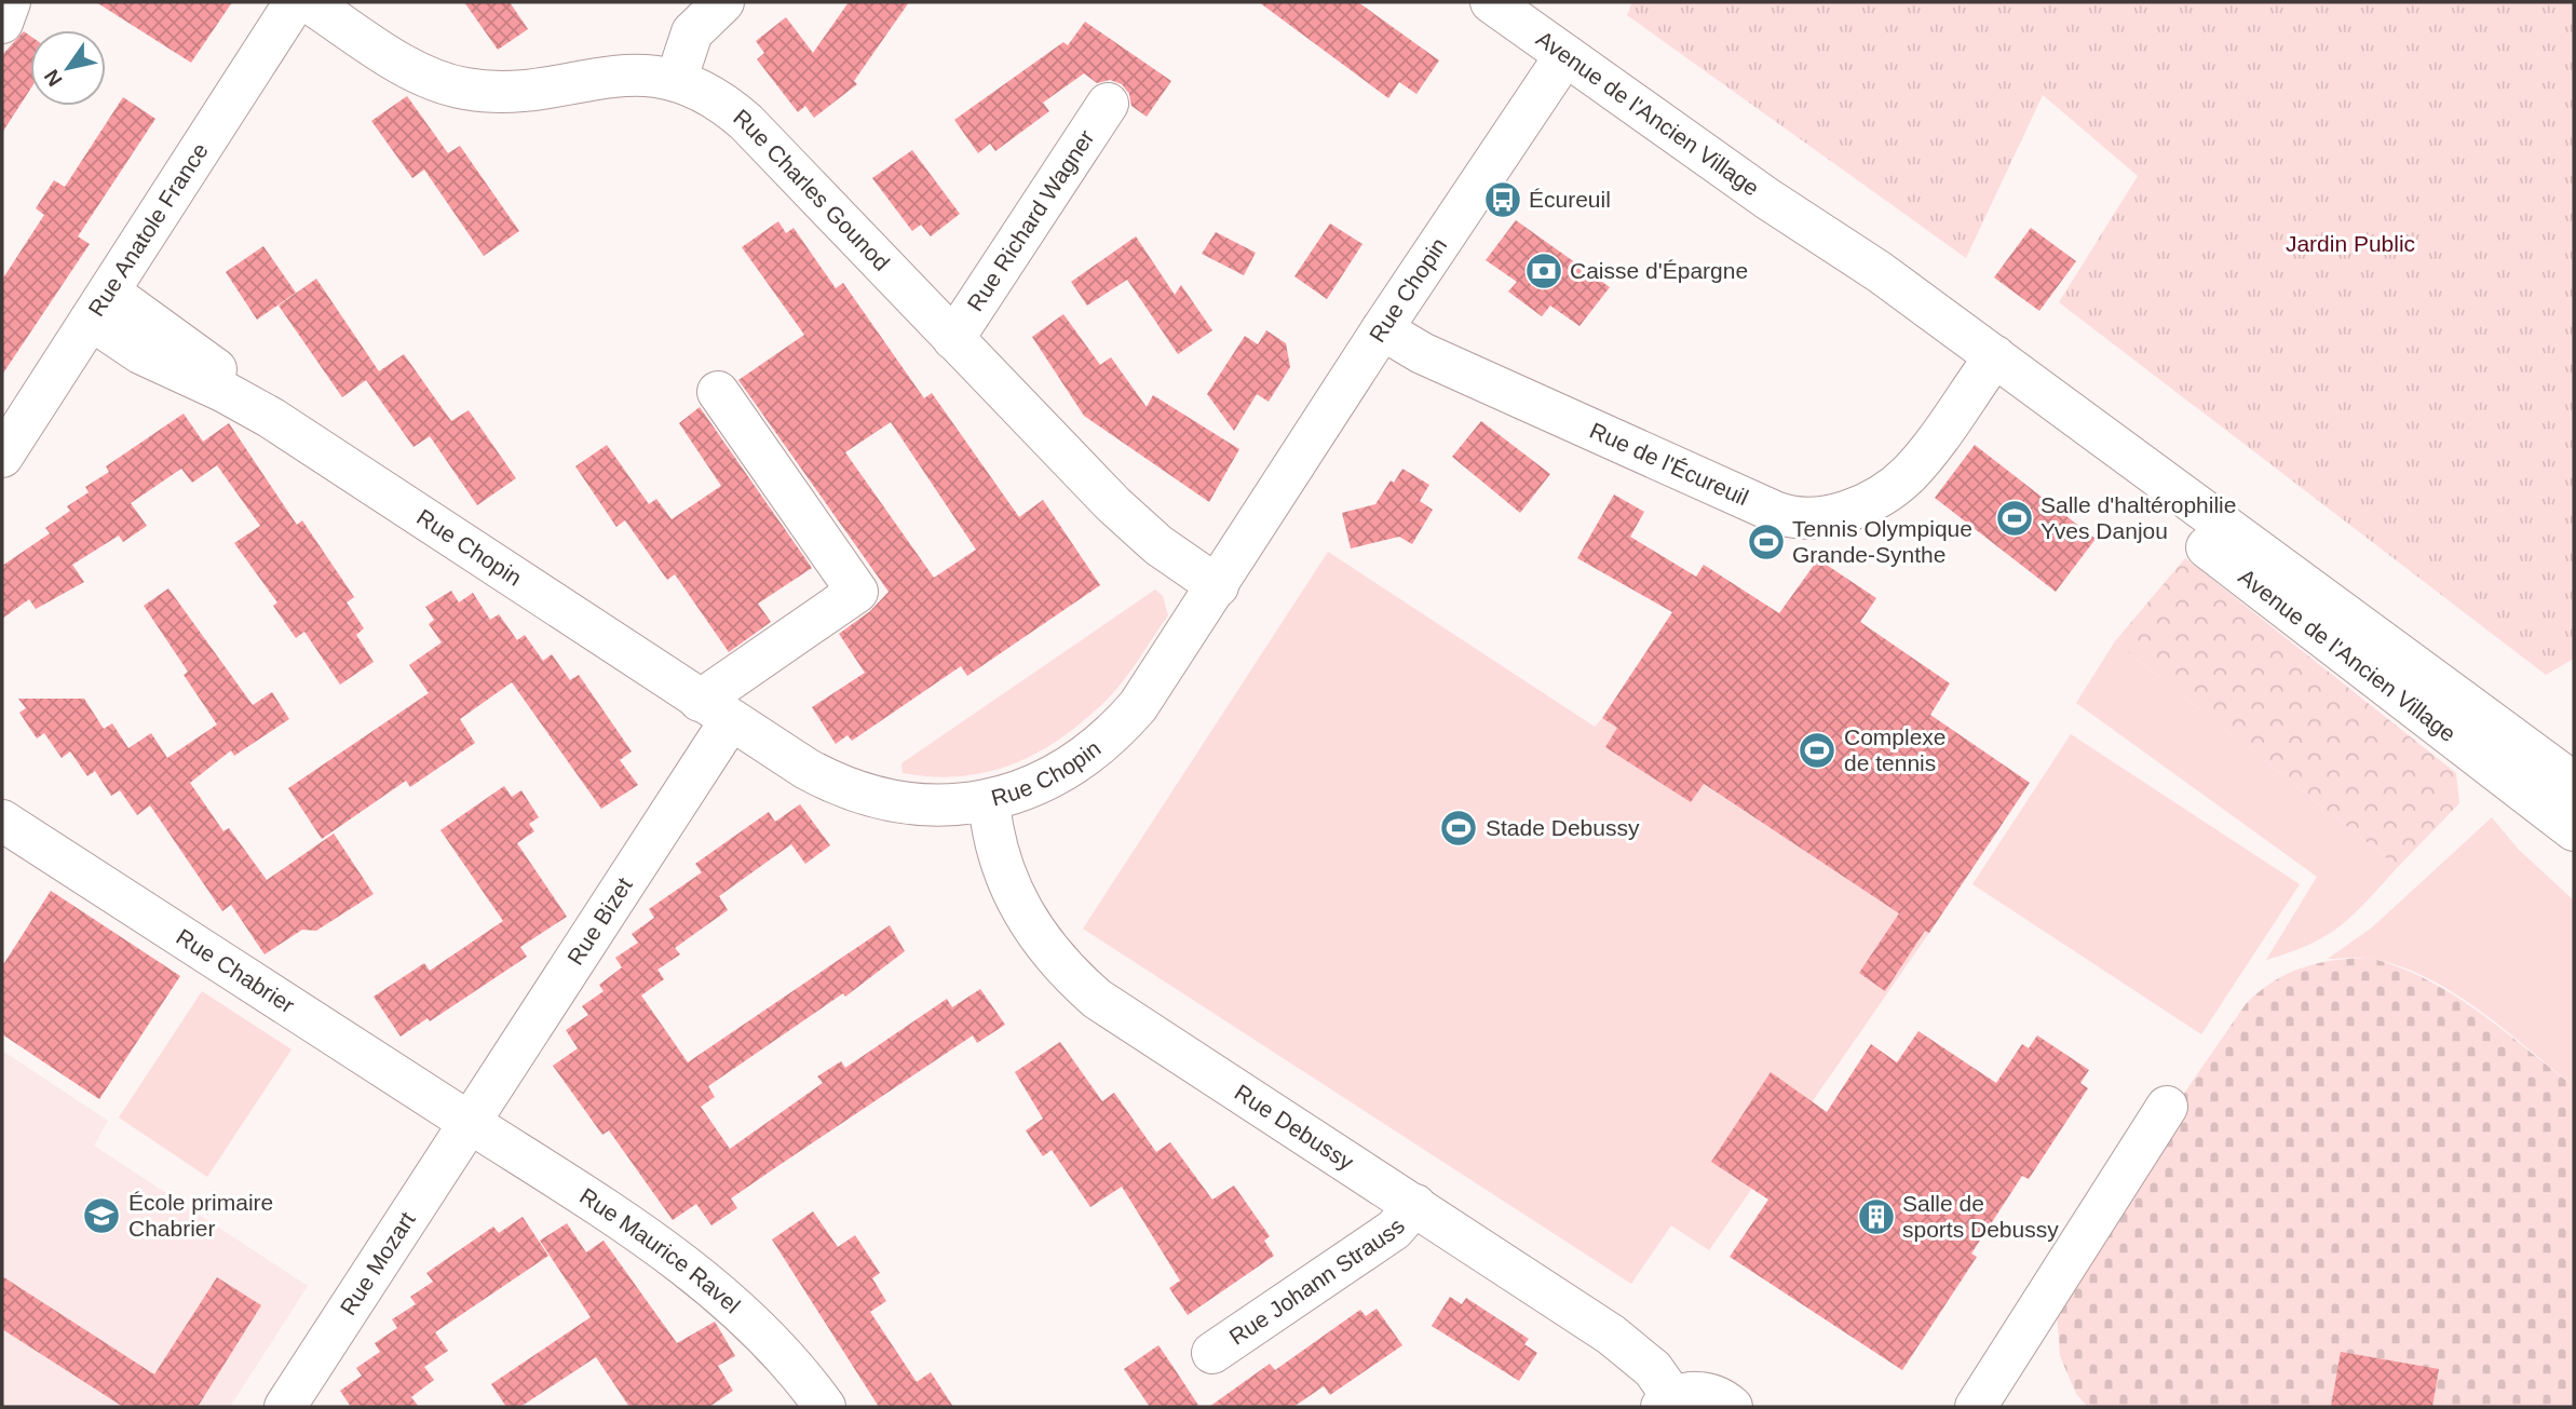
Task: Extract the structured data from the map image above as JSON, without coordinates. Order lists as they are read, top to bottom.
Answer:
{
  "streets": {
    "street": [
      "Avenue de l'Ancien Village",
      "Rue Charles Gounod",
      "Rue Richard Wagner",
      "Rue Anatole France",
      "Rue Chopin",
      "Rue de l'Écureuil",
      "Rue Bizet",
      "Rue Chabrier",
      "Rue Debussy",
      "Rue Maurice Ravel",
      "Rue Mozart",
      "Rue Johann Strauss"
    ]
  },
  "crossings": [
    ["Avenue de l'Ancien Village", "Rue Chopin"],
    ["Avenue de l'Ancien Village", "Rue de l'Écureuil"],
    ["Rue Charles Gounod", "Rue Richard Wagner"],
    ["Rue Charles Gounod", "Rue Chopin"],
    ["Rue Anatole France", "Rue Chopin"],
    ["Rue Chopin", "Rue de l'Écureuil"],
    ["Rue Chopin", "Rue Bizet"],
    ["Rue Chopin", "Rue Debussy"],
    ["Rue Bizet", "Rue Chabrier"],
    ["Rue Bizet", "Rue Maurice Ravel"],
    ["Rue Bizet", "Rue Mozart"],
    ["Rue Chabrier", "Rue Maurice Ravel"],
    ["Rue Chabrier", "Rue Mozart"],
    ["Rue Debussy", "Rue Johann Strauss"],
    ["Rue Maurice Ravel", "Rue Mozart"]
  ],
  "parks": ["Jardin Public"],
  "places": {
    "bus stop": ["Écureuil"],
    "bank": ["Caisse d'Épargne"],
    "sports": [
      "Salle d'haltérophilie Yves Danjou",
      "Tennis Olympique Grande-Synthe",
      "Complexe de tennis",
      "Stade Debussy"
    ],
    "school or university": ["École primaire Chabrier"],
    "building": ["Salle de sports Debussy"]
  },
  "north": "bottom left"
}
